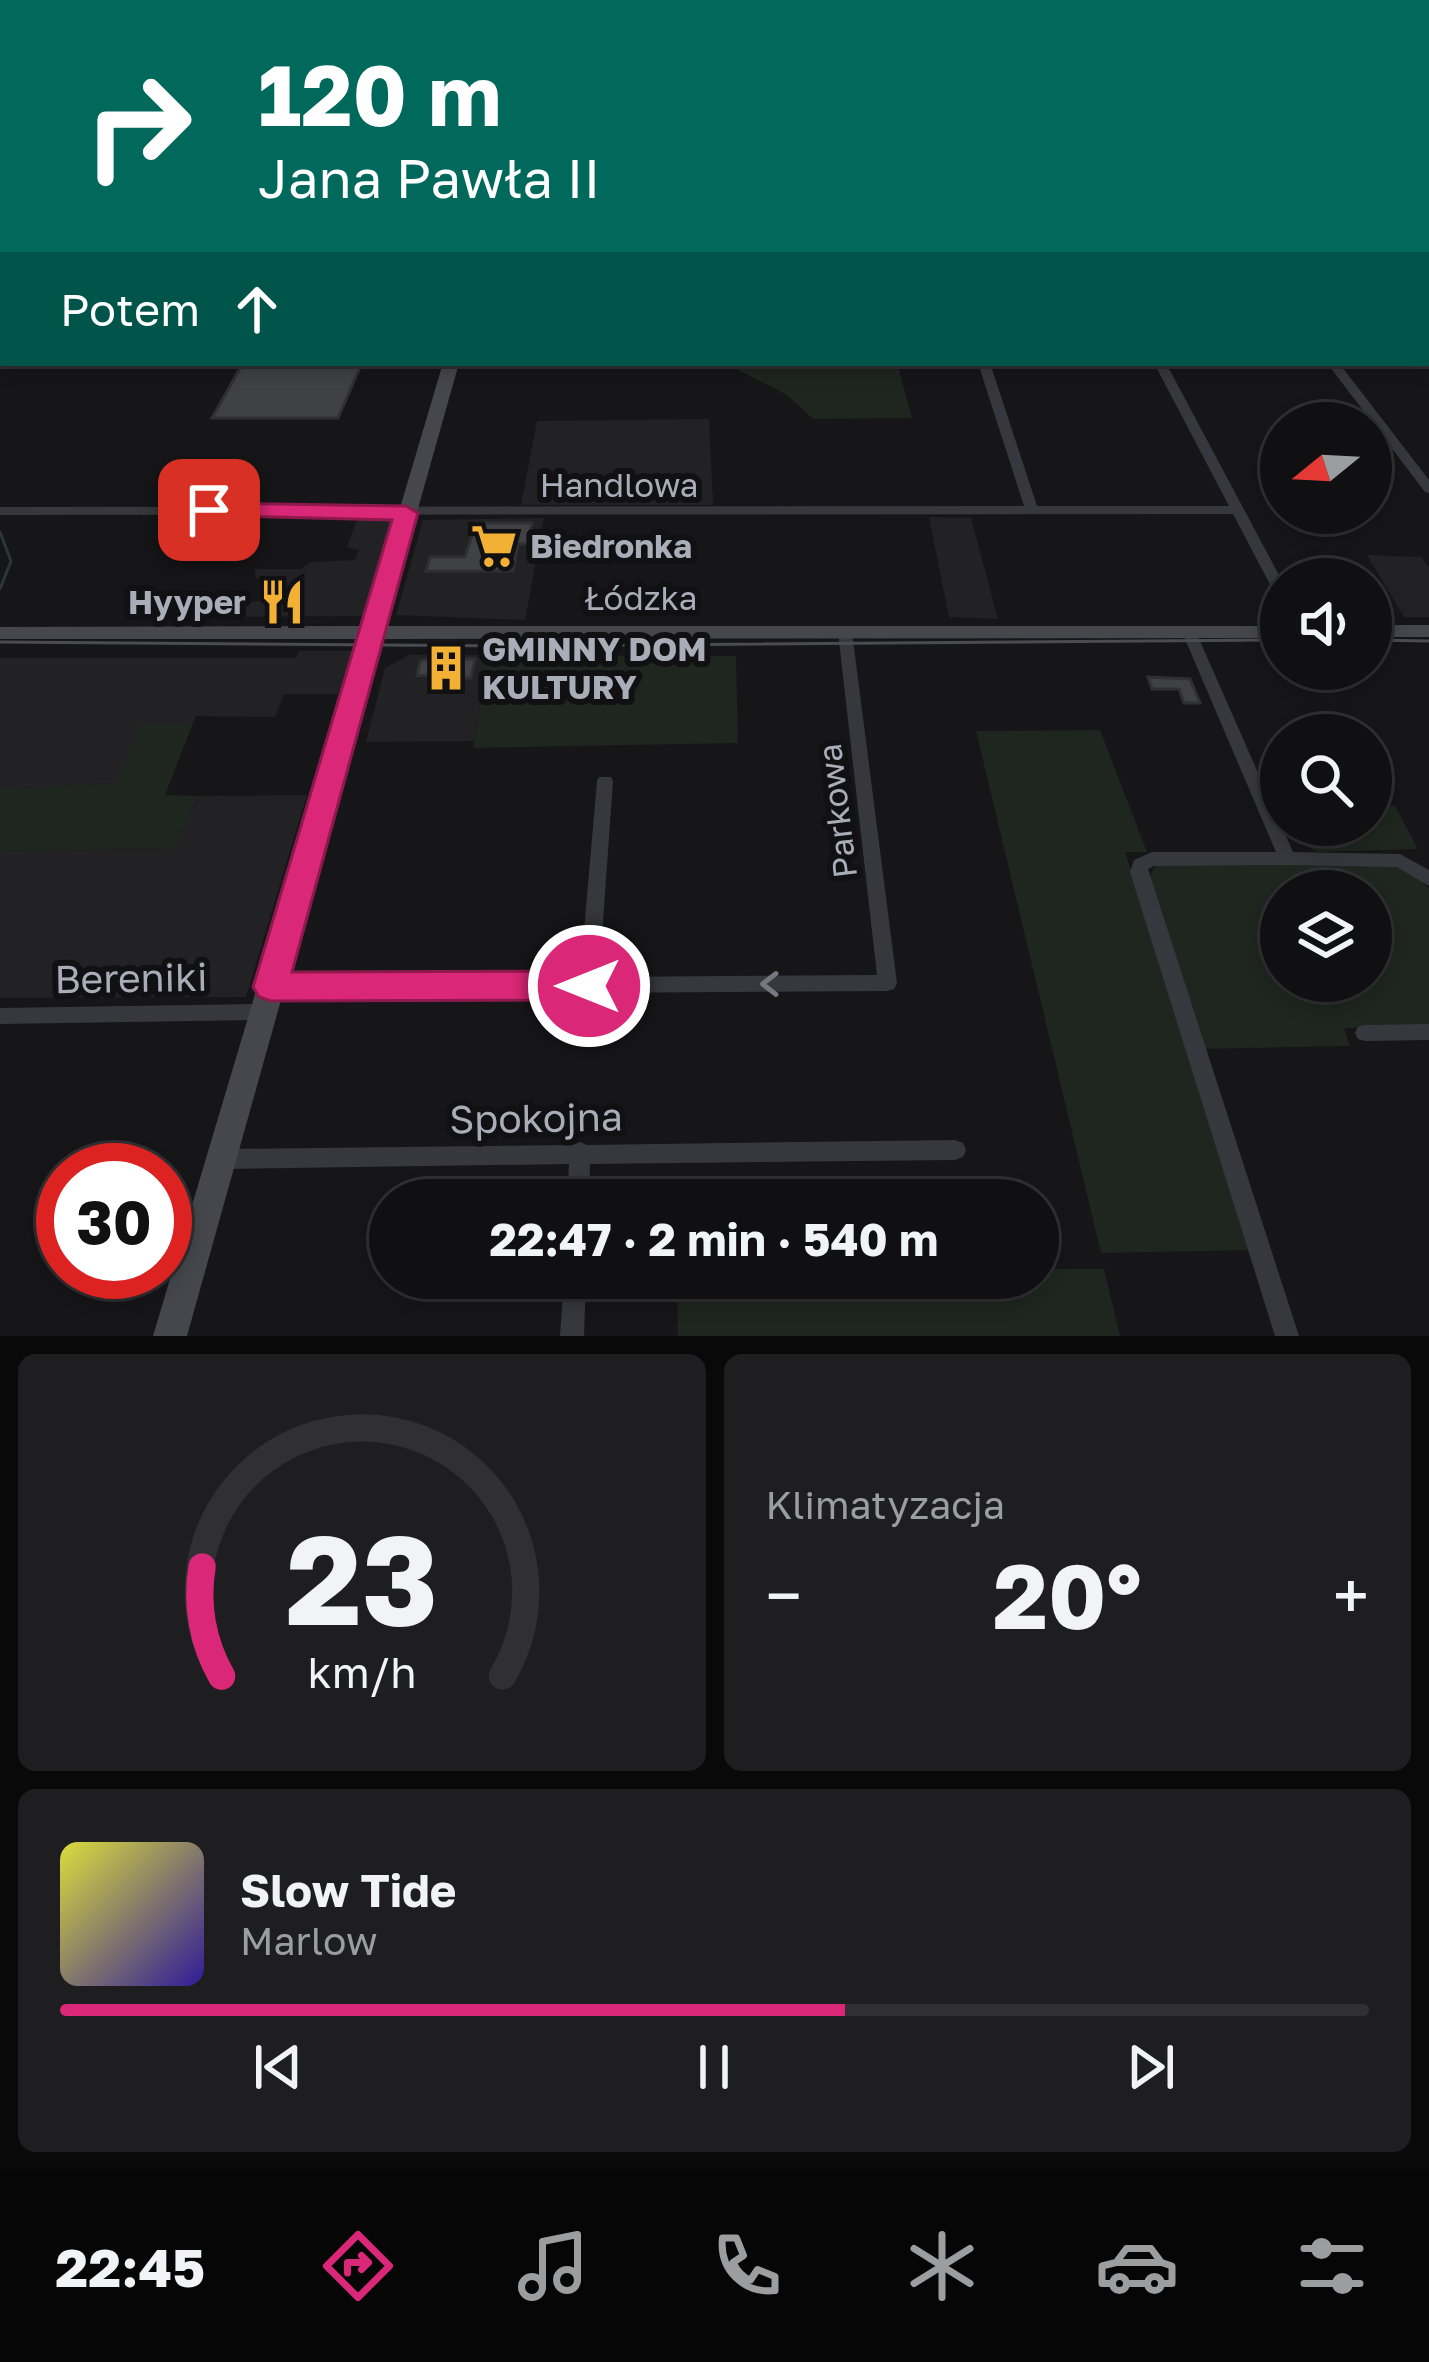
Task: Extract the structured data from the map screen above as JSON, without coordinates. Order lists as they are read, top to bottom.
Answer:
{
  "streets": {
    "main road": ["Łódzka"],
    "street": [
      "Handlowa",
      "Parkowa",
      "Bereniki",
      "Spokojna"
    ]
  },
  "crossings": [
    ["Łódzka", "Parkowa"],
    ["Parkowa", "Bereniki"]
  ],
  "places": {
    "supermarket": ["Biedronka"],
    "restaurant": ["Hyyper"],
    "building": ["GMINNY DOM KULTURY"]
  },
  "north": "left",
  "page": {
    "turn": ["120 m", "Jana Pawła II"],
    "then": "Potem",
    "limit": "30",
    "trip": "22:47 · 2 min · 540 m",
    "tile": "Klimatyzacja",
    "heat": ["−", "20°", "+"],
    "song": ["Slow Tide", "Marlow"],
    "tabs": "22:45",
    "gauge": ["23", "km/h"]
  }
}
